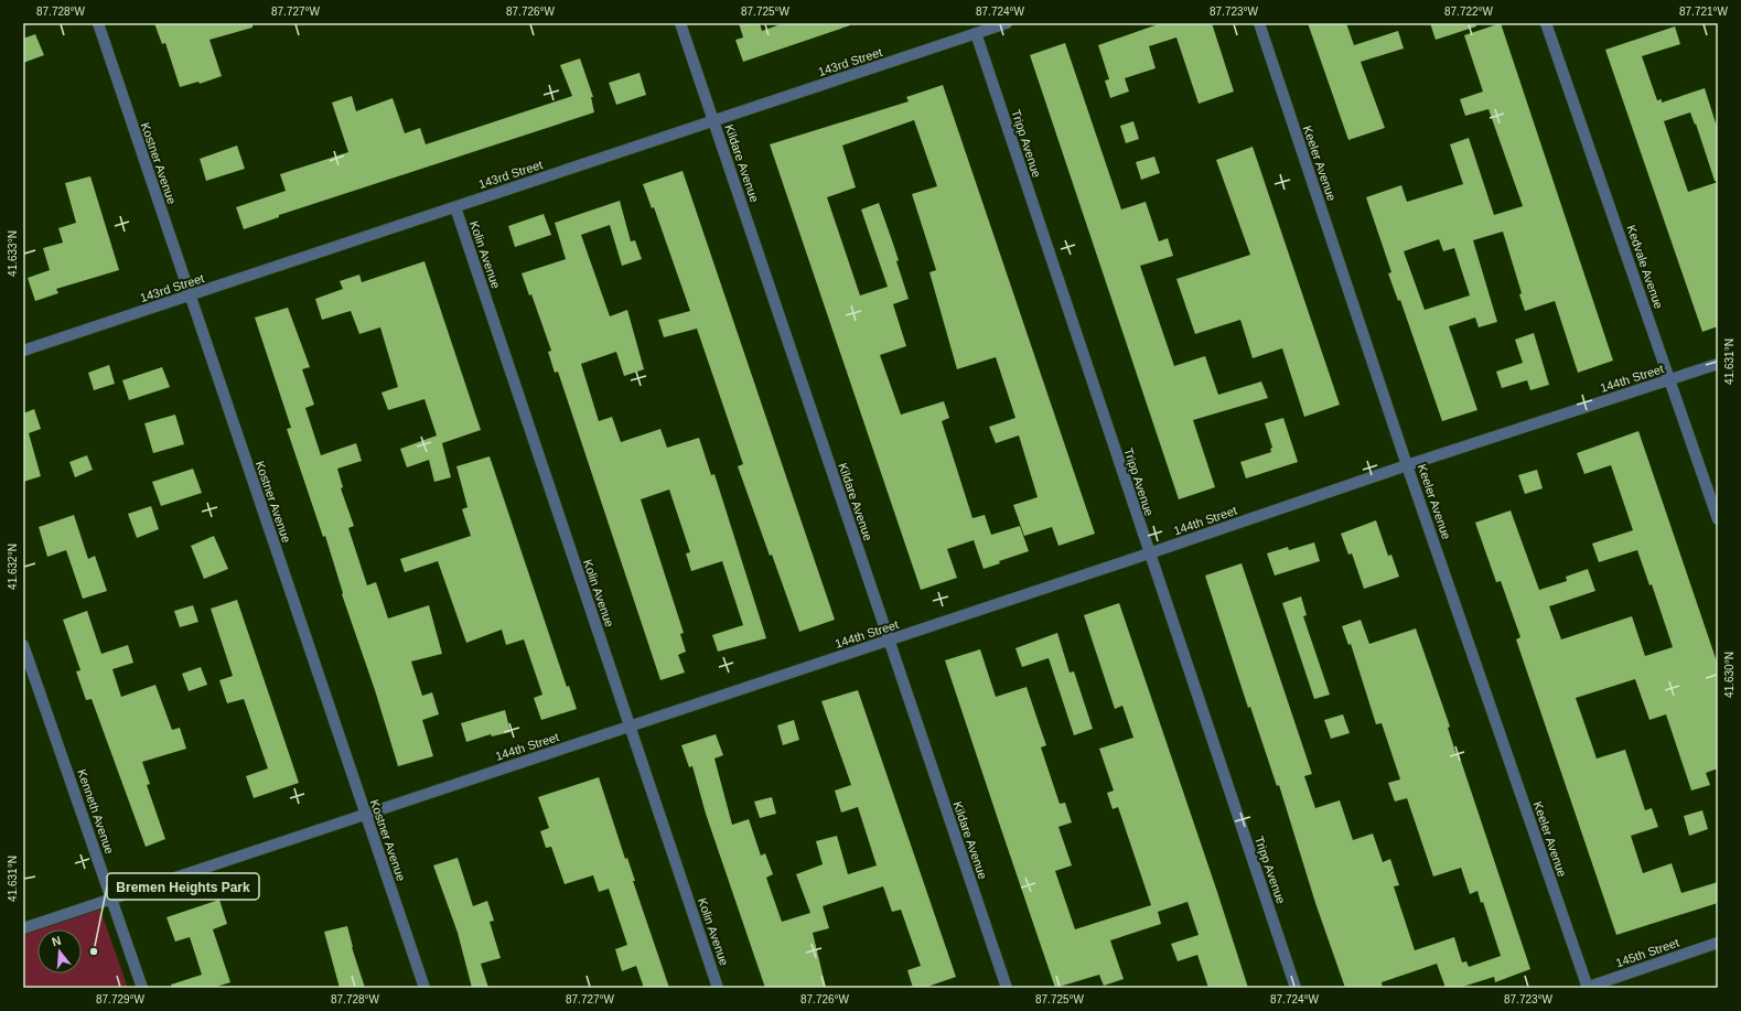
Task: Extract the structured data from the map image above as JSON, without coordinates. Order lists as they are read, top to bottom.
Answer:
{
  "streets": {
    "street": [
      "143rd Street",
      "Tripp Avenue",
      "Kostner Avenue",
      "Kildare Avenue",
      "Keeler Avenue",
      "Kolin Avenue",
      "Kedvale Avenue",
      "144th Street",
      "Kenneth Avenue",
      "145th Street"
    ]
  },
  "crossings": [
    ["143rd Street", "Tripp Avenue"],
    ["143rd Street", "Kostner Avenue"],
    ["143rd Street", "Kildare Avenue"],
    ["143rd Street", "Kolin Avenue"],
    ["Tripp Avenue", "144th Street"],
    ["Kostner Avenue", "144th Street"],
    ["Kildare Avenue", "144th Street"],
    ["Keeler Avenue", "144th Street"],
    ["Keeler Avenue", "145th Street"],
    ["Kolin Avenue", "144th Street"],
    ["Kedvale Avenue", "144th Street"],
    ["144th Street", "Kenneth Avenue"]
  ],
  "places": ["Bremen Heights Park"],
  "north": "top",
  "coordinates": [
    "87.728°W",
    "87.727°W",
    "87.726°W",
    "87.725°W",
    "87.724°W",
    "87.723°W",
    "87.722°W",
    "87.721°W",
    "41.633°N",
    "41.631°N",
    "41.632°N",
    "41.630°N",
    "87.729°W"
  ]
}
